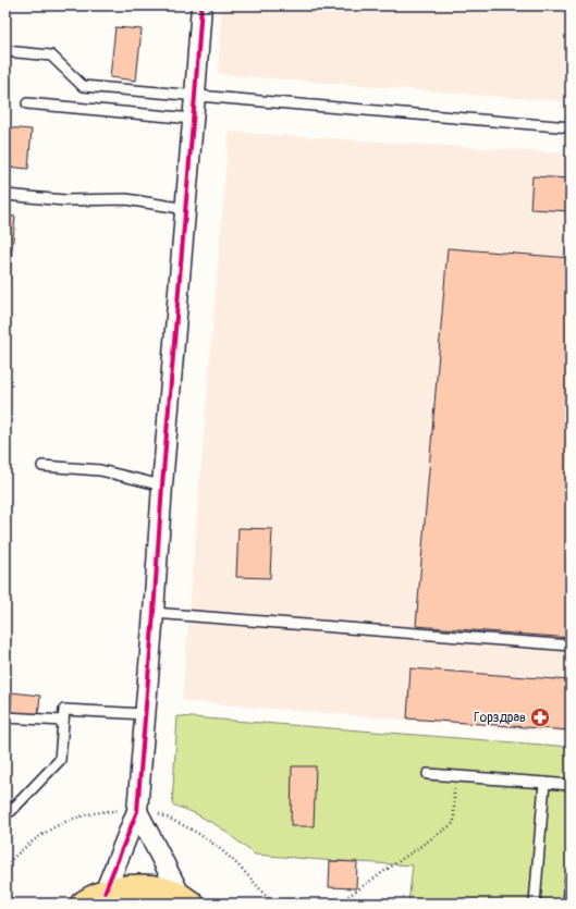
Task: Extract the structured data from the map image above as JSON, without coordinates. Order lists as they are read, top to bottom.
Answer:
{
  "places": {
    "pharmacy": ["Горздрав"]
  }
}
